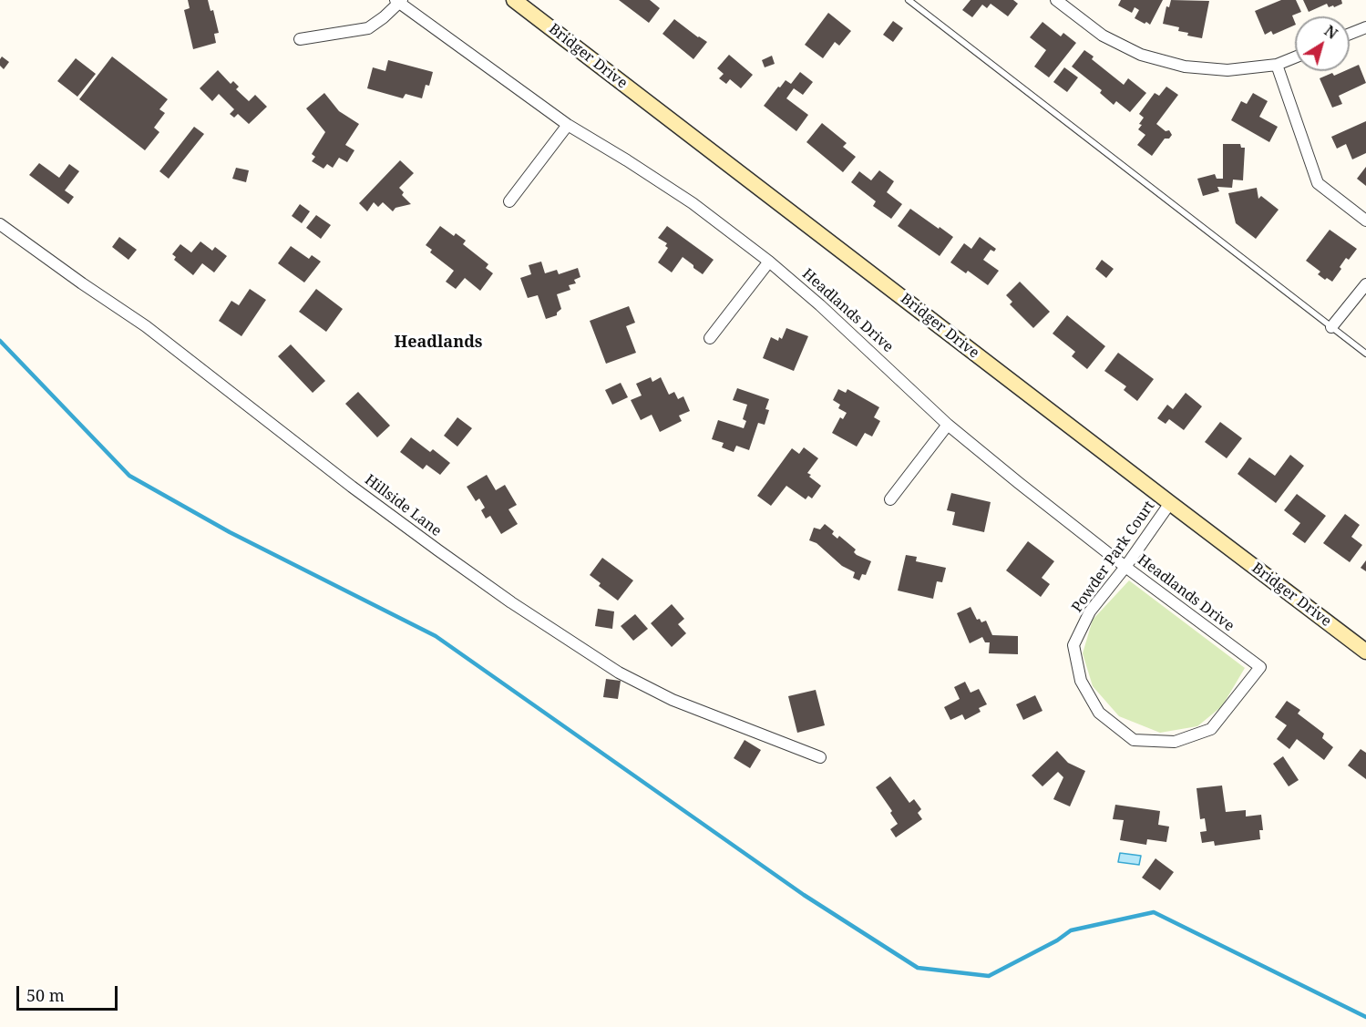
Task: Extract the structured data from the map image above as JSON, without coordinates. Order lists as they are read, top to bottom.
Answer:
{
  "streets": {
    "main road": ["Bridger Drive"],
    "street": ["Headlands Drive", "Hillside Lane", "Powder Park Court"]
  },
  "crossings": [
    ["Bridger Drive", "Powder Park Court"],
    ["Headlands Drive", "Powder Park Court"]
  ],
  "districts": ["Headlands"],
  "scale_bar": "50 m",
  "north": "top right"
}
